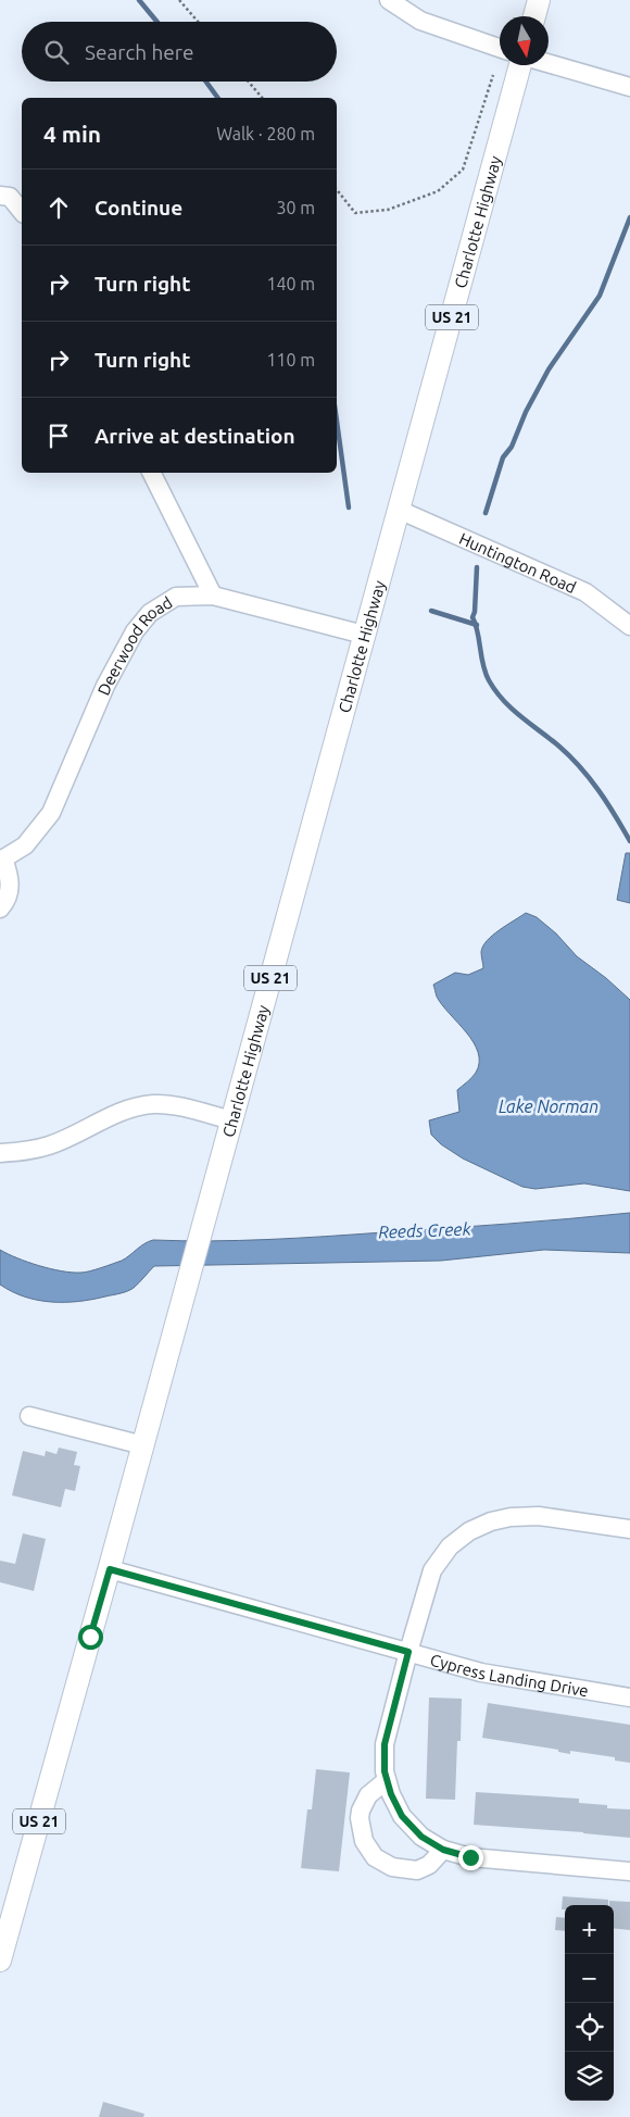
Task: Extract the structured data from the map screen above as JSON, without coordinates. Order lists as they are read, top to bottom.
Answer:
{
  "streets": {
    "main road": ["Charlotte Highway", "US 21"],
    "street": ["Huntington Road", "Deerwood Road", "Cypress Landing Drive"]
  },
  "crossings": [
    ["Charlotte Highway", "Huntington Road"],
    ["Charlotte Highway", "Deerwood Road"],
    ["Charlotte Highway", "Cypress Landing Drive"]
  ],
  "water": ["Lake Norman", "Reeds Creek"],
  "north": "bottom",
  "page": {
    "search": "Search here",
    "heading": ["4 min", "Walk · 280 m"],
    "list": [
      ["Continue", "30 m"],
      ["Turn right", "140 m"],
      ["Turn right", "110 m"],
      "Arrive at destination"
    ],
    "map_buttons": ["+", "−"]
  }
}
